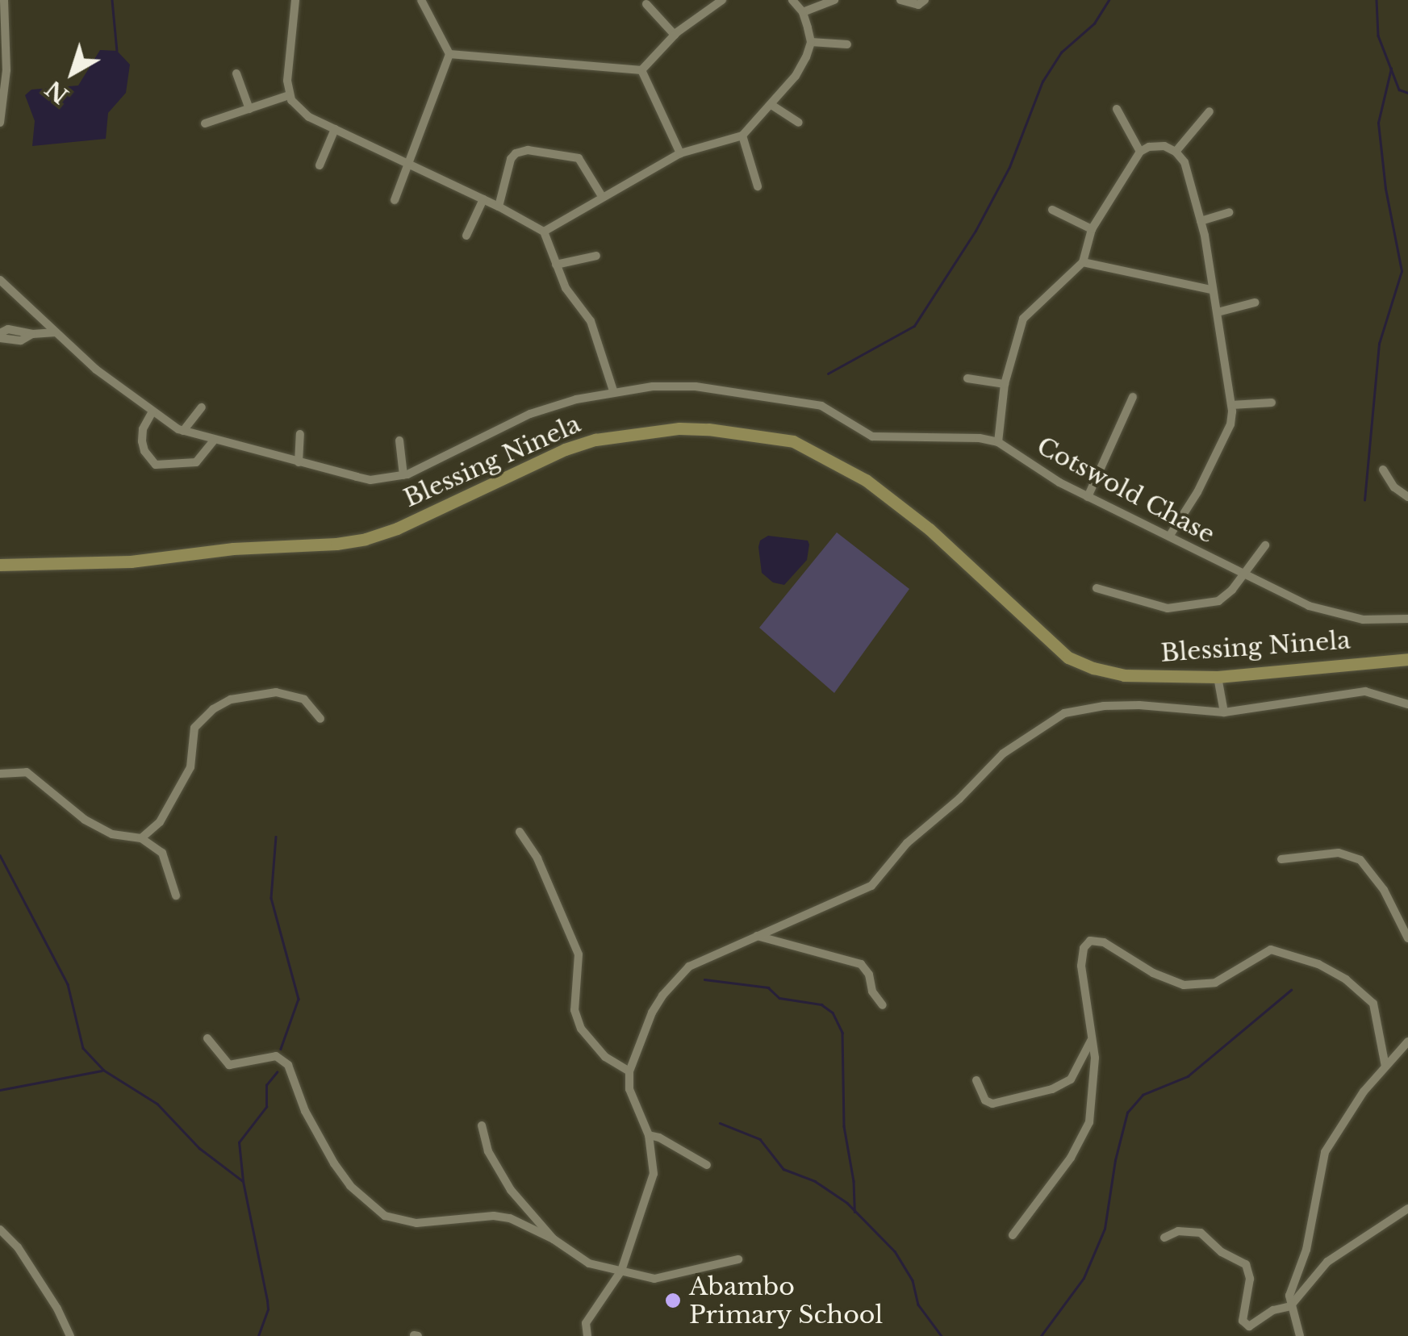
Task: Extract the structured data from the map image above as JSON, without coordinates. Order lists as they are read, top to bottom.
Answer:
{
  "streets": {
    "street": ["Blessing Ninela", "Cotswold Chase"]
  },
  "places": ["Abambo Primary School"],
  "north": "bottom left"
}
